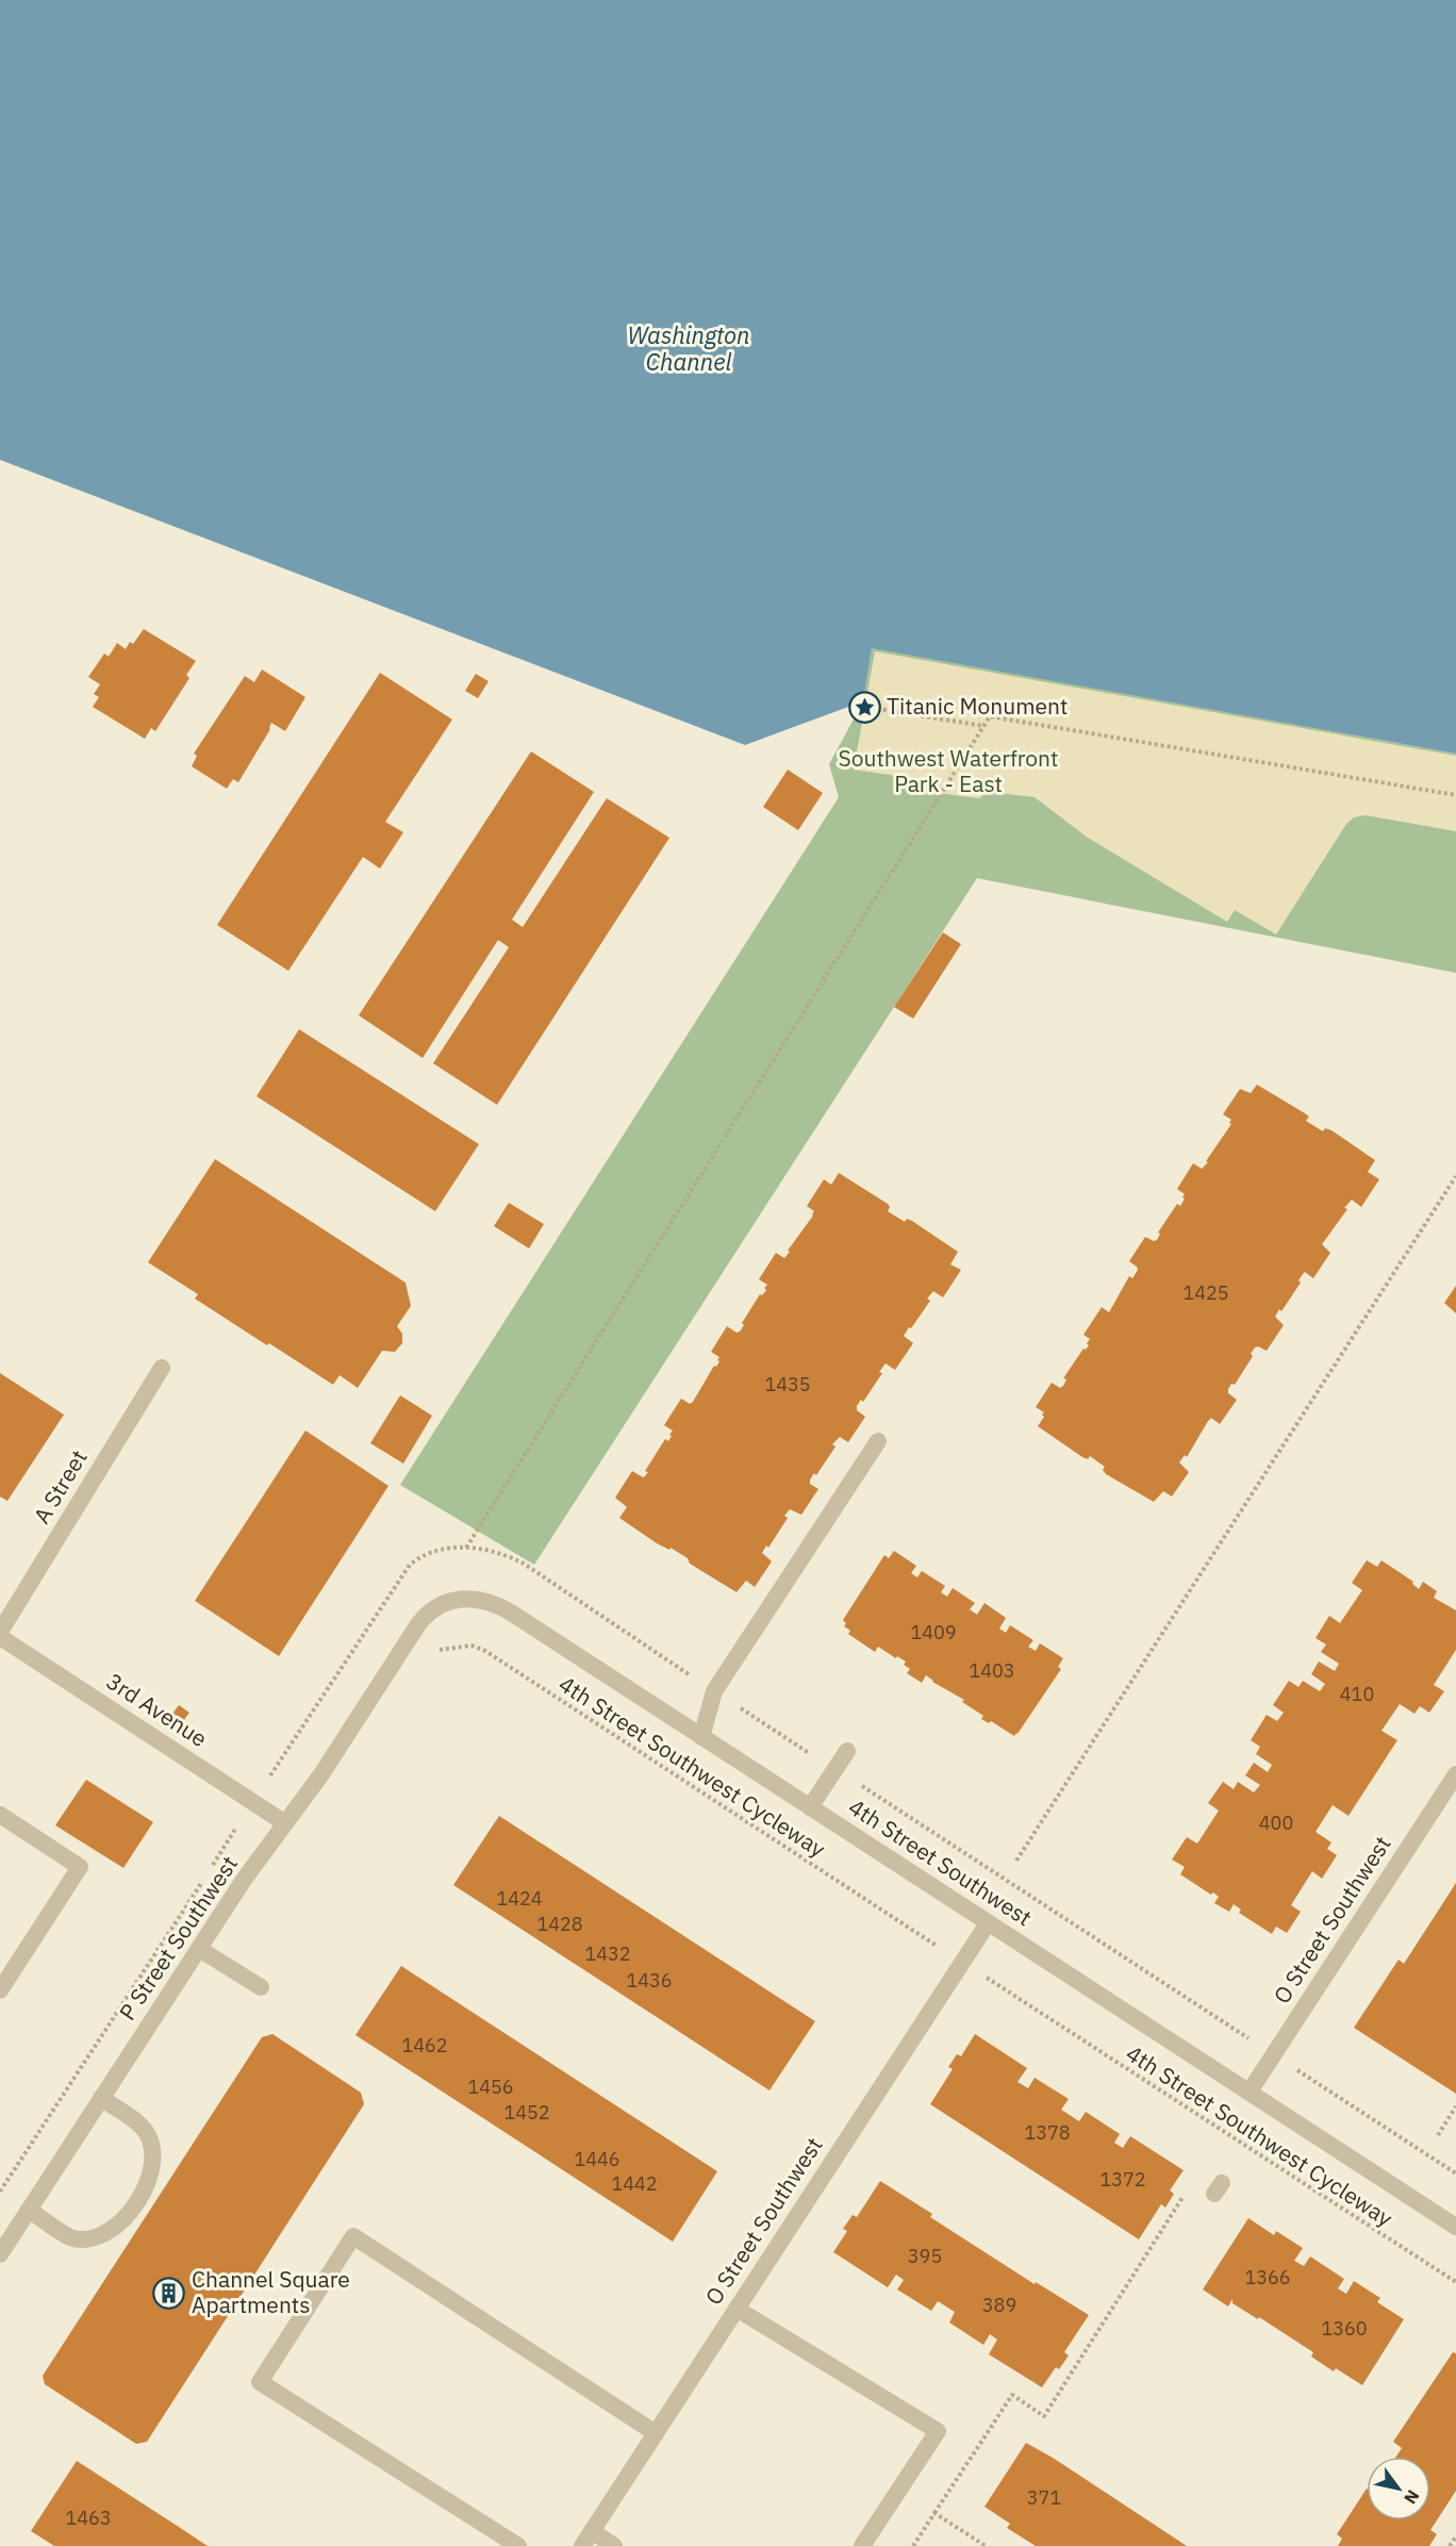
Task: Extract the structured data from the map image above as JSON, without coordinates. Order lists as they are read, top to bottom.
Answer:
{
  "streets": {
    "street": [
      "A Street",
      "3rd Avenue",
      "4th Street Southwest",
      "O Street Southwest",
      "P Street Southwest"
    ],
    "path": ["4th Street Southwest Cycleway"]
  },
  "crossings": [
    ["3rd Avenue", "P Street Southwest"],
    ["4th Street Southwest", "O Street Southwest"],
    ["4th Street Southwest", "P Street Southwest"]
  ],
  "water": ["Washington Channel"],
  "parks": ["Southwest Waterfront Park - East"],
  "places": {
    "place": ["Titanic Monument"],
    "building": ["Channel Square Apartments"]
  },
  "house_numbers": [
    "1425",
    "1435",
    "1409",
    "1403",
    "410",
    "400",
    "1424",
    "1428",
    "1432",
    "1436",
    "1462",
    "1456",
    "1452",
    "1378",
    "1446",
    "1372",
    "1442",
    "395",
    "1366",
    "389",
    "1360",
    "371",
    "1463"
  ],
  "north": "bottom right"
}
